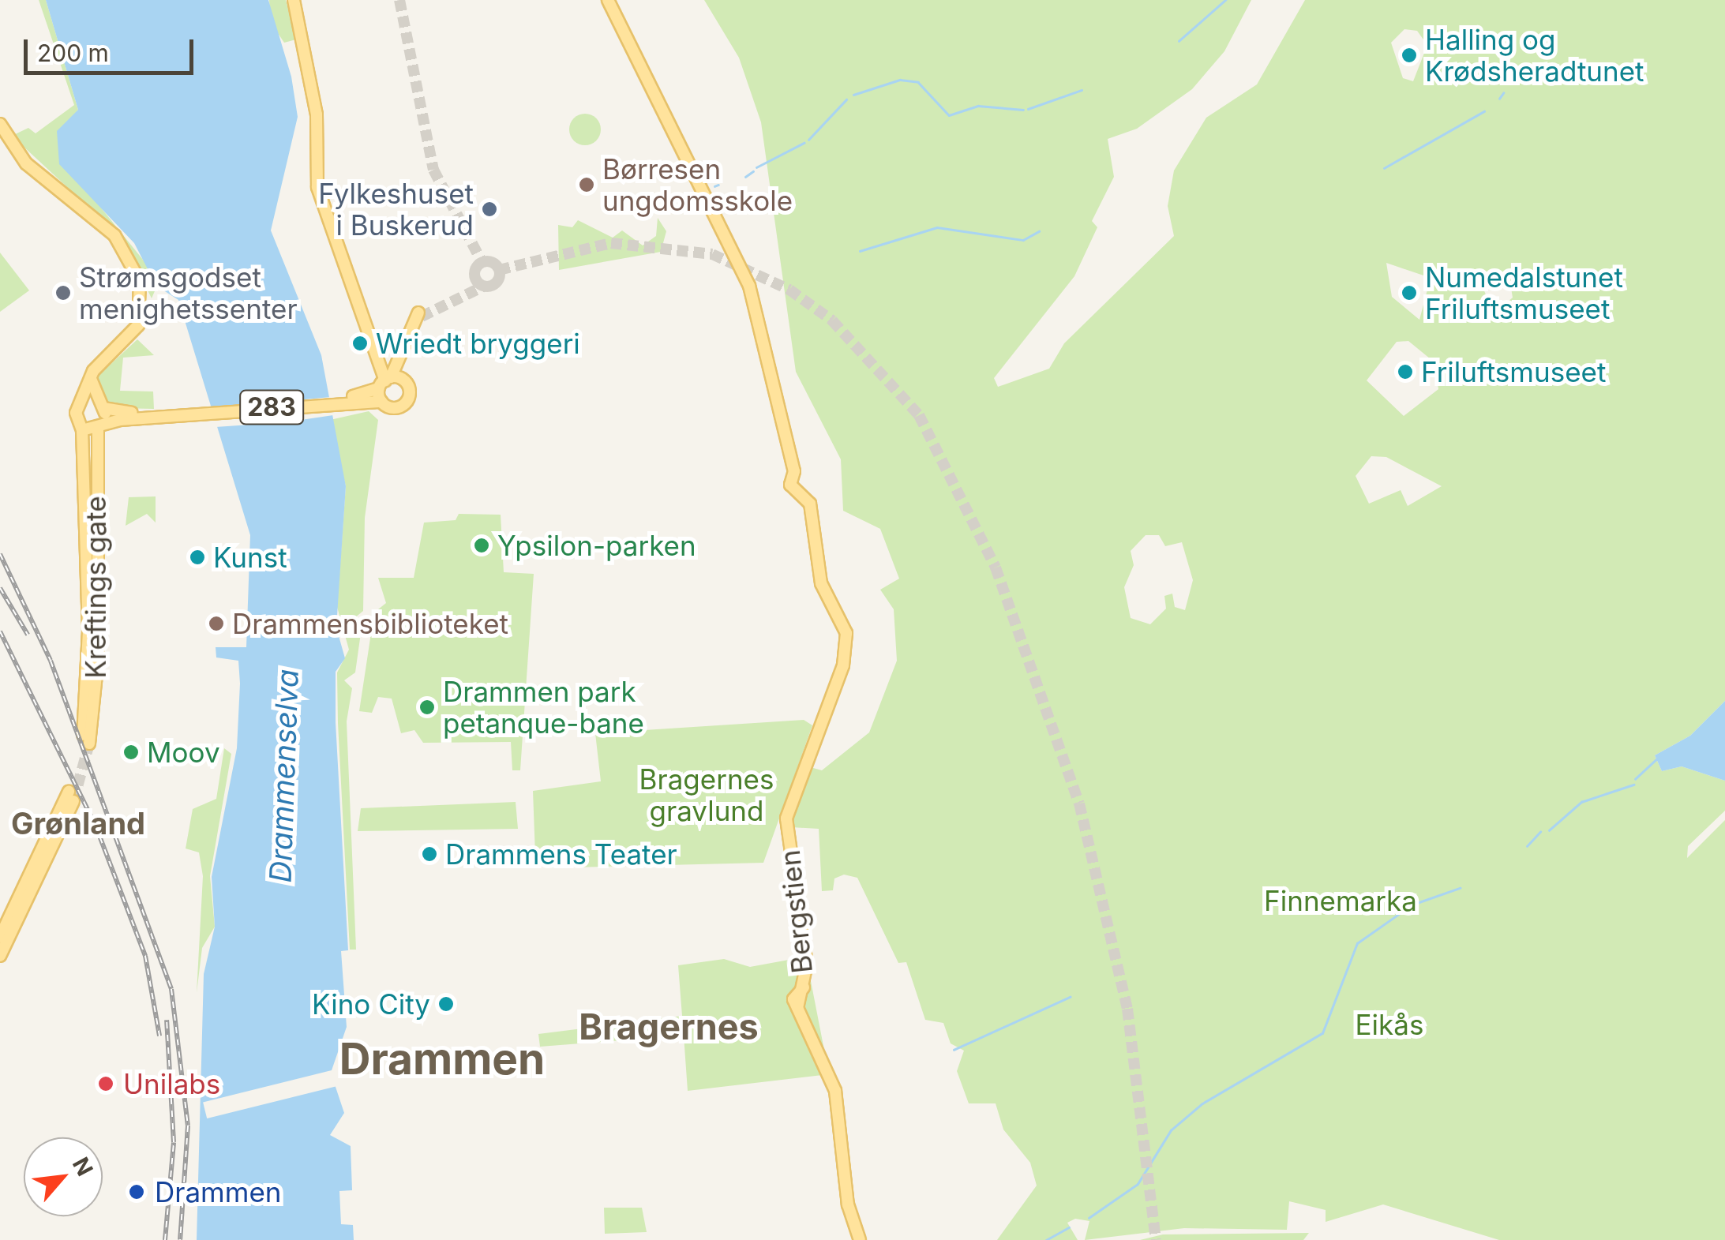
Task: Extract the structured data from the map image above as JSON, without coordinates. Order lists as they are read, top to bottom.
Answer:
{
  "streets": {
    "main road": ["283", "Kreftings gate", "Bergstien"]
  },
  "crossings": [
    ["283", "Kreftings gate"]
  ],
  "districts": ["Grønland", "Bragernes", "Drammen"],
  "water": ["Drammenselva"],
  "parks": ["Bragernes gravlund", "Finnemarka", "Eikås"],
  "places": [
    "Halling og Krødsheradtunet",
    "Børresen ungdomsskole",
    "Fylkeshuset i Buskerud",
    "Strømsgodset menighetssenter",
    "Numedalstunet Friluftsmuseet",
    "Wriedt bryggeri",
    "Friluftsmuseet",
    "Ypsilon-parken",
    "Kunst",
    "Drammensbiblioteket",
    "Drammen park petanque-bane",
    "Moov",
    "Drammens Teater",
    "Kino City",
    "Unilabs",
    "Drammen"
  ],
  "scale_bar": "200 m",
  "north": "top right"
}
